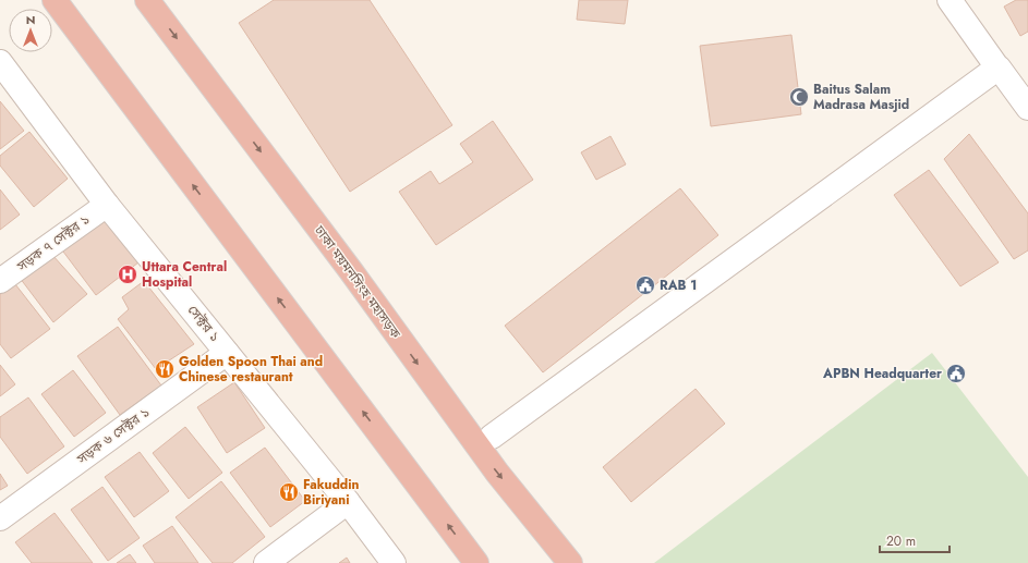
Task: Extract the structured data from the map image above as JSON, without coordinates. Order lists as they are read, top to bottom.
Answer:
{
  "streets": {
    "highway": ["ঢাকা ময়মনসিংহ মহাসড়ক"],
    "street": ["সড়ক ৭ সেক্টর ১", "সেক্টর ১", "সড়ক ৬ সেক্টর ১"]
  },
  "crossings": [
    ["সড়ক ৭ সেক্টর ১", "সেক্টর ১"],
    ["সেক্টর ১", "সড়ক ৬ সেক্টর ১"]
  ],
  "places": {
    "mosque": ["Baitus Salam Madrasa Masjid"],
    "hospital": ["Uttara Central Hospital"],
    "public building": ["RAB 1", "APBN Headquarter"],
    "restaurant": ["Golden Spoon Thai and Chinese restaurant", "Fakuddin Biriyani"]
  },
  "scale_bar": "20 m",
  "north": "top"
}
